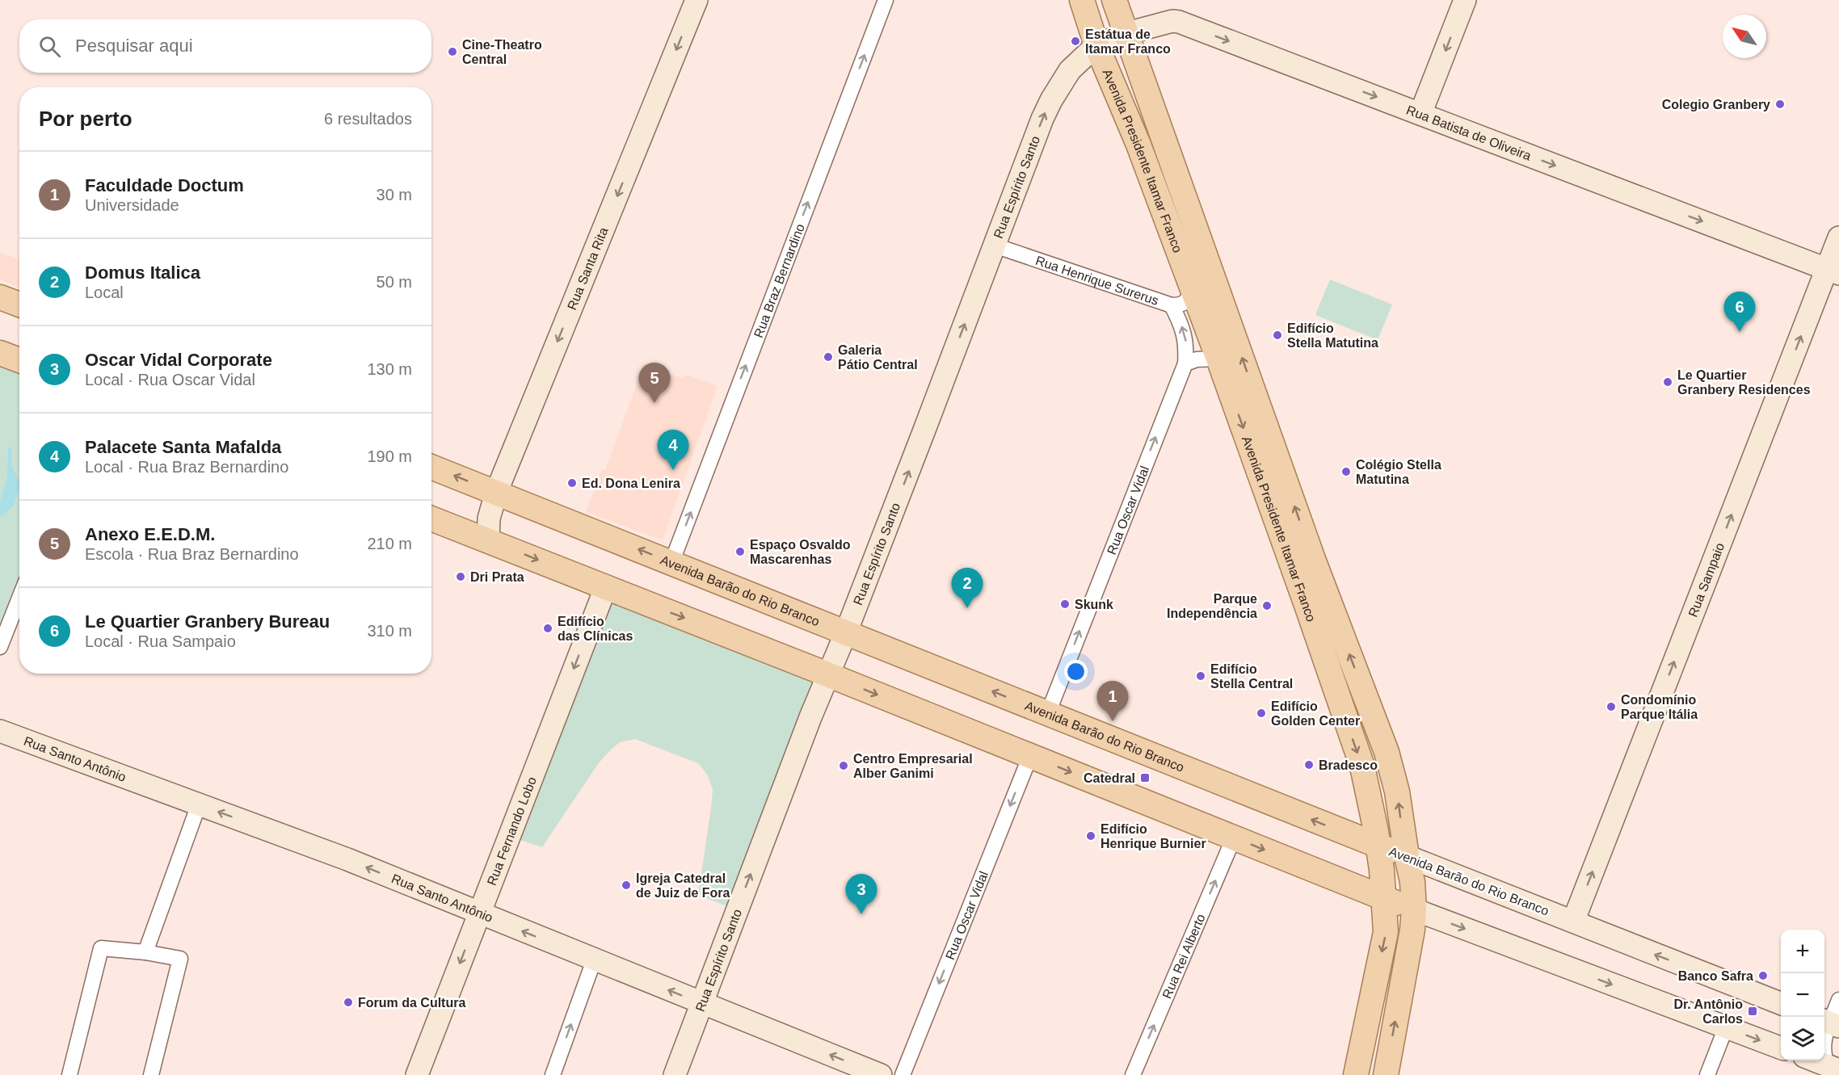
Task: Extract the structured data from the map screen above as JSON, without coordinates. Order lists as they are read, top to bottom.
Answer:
{
  "streets": {
    "main road": ["Avenida Presidente Itamar Franco", "Avenida Barão do Rio Branco"],
    "street": [
      "Rua Batista de Oliveira",
      "Rua Espírito Santo",
      "Rua Santa Rita",
      "Rua Henrique Surerus",
      "Rua Braz Bernardino",
      "Rua Oscar Vidal",
      "Rua Sampaio",
      "Rua Santo Antônio",
      "Rua Fernando Lobo",
      "Rua Rei Alberto"
    ]
  },
  "crossings": [
    ["Rua Batista de Oliveira", "Avenida Presidente Itamar Franco"],
    ["Rua Batista de Oliveira", "Rua Espírito Santo"],
    ["Rua Batista de Oliveira", "Rua Sampaio"],
    ["Avenida Presidente Itamar Franco", "Rua Espírito Santo"],
    ["Avenida Presidente Itamar Franco", "Rua Henrique Surerus"],
    ["Avenida Presidente Itamar Franco", "Avenida Barão do Rio Branco"],
    ["Rua Espírito Santo", "Rua Henrique Surerus"],
    ["Rua Espírito Santo", "Avenida Barão do Rio Branco"],
    ["Rua Espírito Santo", "Rua Santo Antônio"],
    ["Rua Santa Rita", "Avenida Barão do Rio Branco"],
    ["Rua Henrique Surerus", "Rua Oscar Vidal"],
    ["Rua Braz Bernardino", "Avenida Barão do Rio Branco"],
    ["Rua Oscar Vidal", "Avenida Barão do Rio Branco"],
    ["Rua Sampaio", "Avenida Barão do Rio Branco"],
    ["Rua Santo Antônio", "Rua Fernando Lobo"]
  ],
  "one_way": [
    "Rua Batista de Oliveira",
    "Rua Espírito Santo",
    "Rua Santa Rita",
    "Rua Braz Bernardino",
    "Rua Sampaio",
    "Rua Santo Antônio",
    "Rua Fernando Lobo",
    "Rua Rei Alberto"
  ],
  "places": {
    "other": [
      "Estátua de Itamar Franco",
      "Cine-Theatro Central",
      "Colegio Granbery",
      "Edifício Stella Matutina",
      "Galeria Pátio Central",
      "Le Quartier Granbery Residences",
      "Colégio Stella Matutina",
      "Ed. Dona Lenira",
      "Espaço Osvaldo Mascarenhas",
      "Dri Prata",
      "Skunk",
      "Parque Independência",
      "Edifício das Clínicas",
      "Edifício Stella Central",
      "Condomínio Parque Itália",
      "Edifício Golden Center",
      "Bradesco",
      "Centro Empresarial Alber Ganimi",
      "Edifício Henrique Burnier",
      "Igreja Catedral de Juiz de Fora",
      "Banco Safra",
      "Forum da Cultura"
    ],
    "transit": ["Catedral", "Dr. Antônio Carlos"]
  },
  "north": "top left",
  "page": {
    "search": "Pesquisar aqui",
    "heading": ["Por perto", "6 resultados"],
    "list": [
      {
        "mark": "1",
        "name": "Faculdade Doctum",
        "note": "Universidade",
        "value": "30 m"
      },
      {
        "mark": "2",
        "name": "Domus Italica",
        "note": "Local",
        "value": "50 m"
      },
      {
        "mark": "3",
        "name": "Oscar Vidal Corporate",
        "note": "Local · Rua Oscar Vidal",
        "value": "130 m"
      },
      {
        "mark": "4",
        "name": "Palacete Santa Mafalda",
        "note": "Local · Rua Braz Bernardino",
        "value": "190 m"
      },
      {
        "mark": "5",
        "name": "Anexo E.E.D.M.",
        "note": "Escola · Rua Braz Bernardino",
        "value": "210 m"
      },
      {
        "mark": "6",
        "name": "Le Quartier Granbery Bureau",
        "note": "Local · Rua Sampaio",
        "value": "310 m"
      }
    ],
    "pins": [
      "6",
      "5",
      "4",
      "2",
      "1",
      "3"
    ],
    "map_buttons": ["+", "−"]
  }
}
